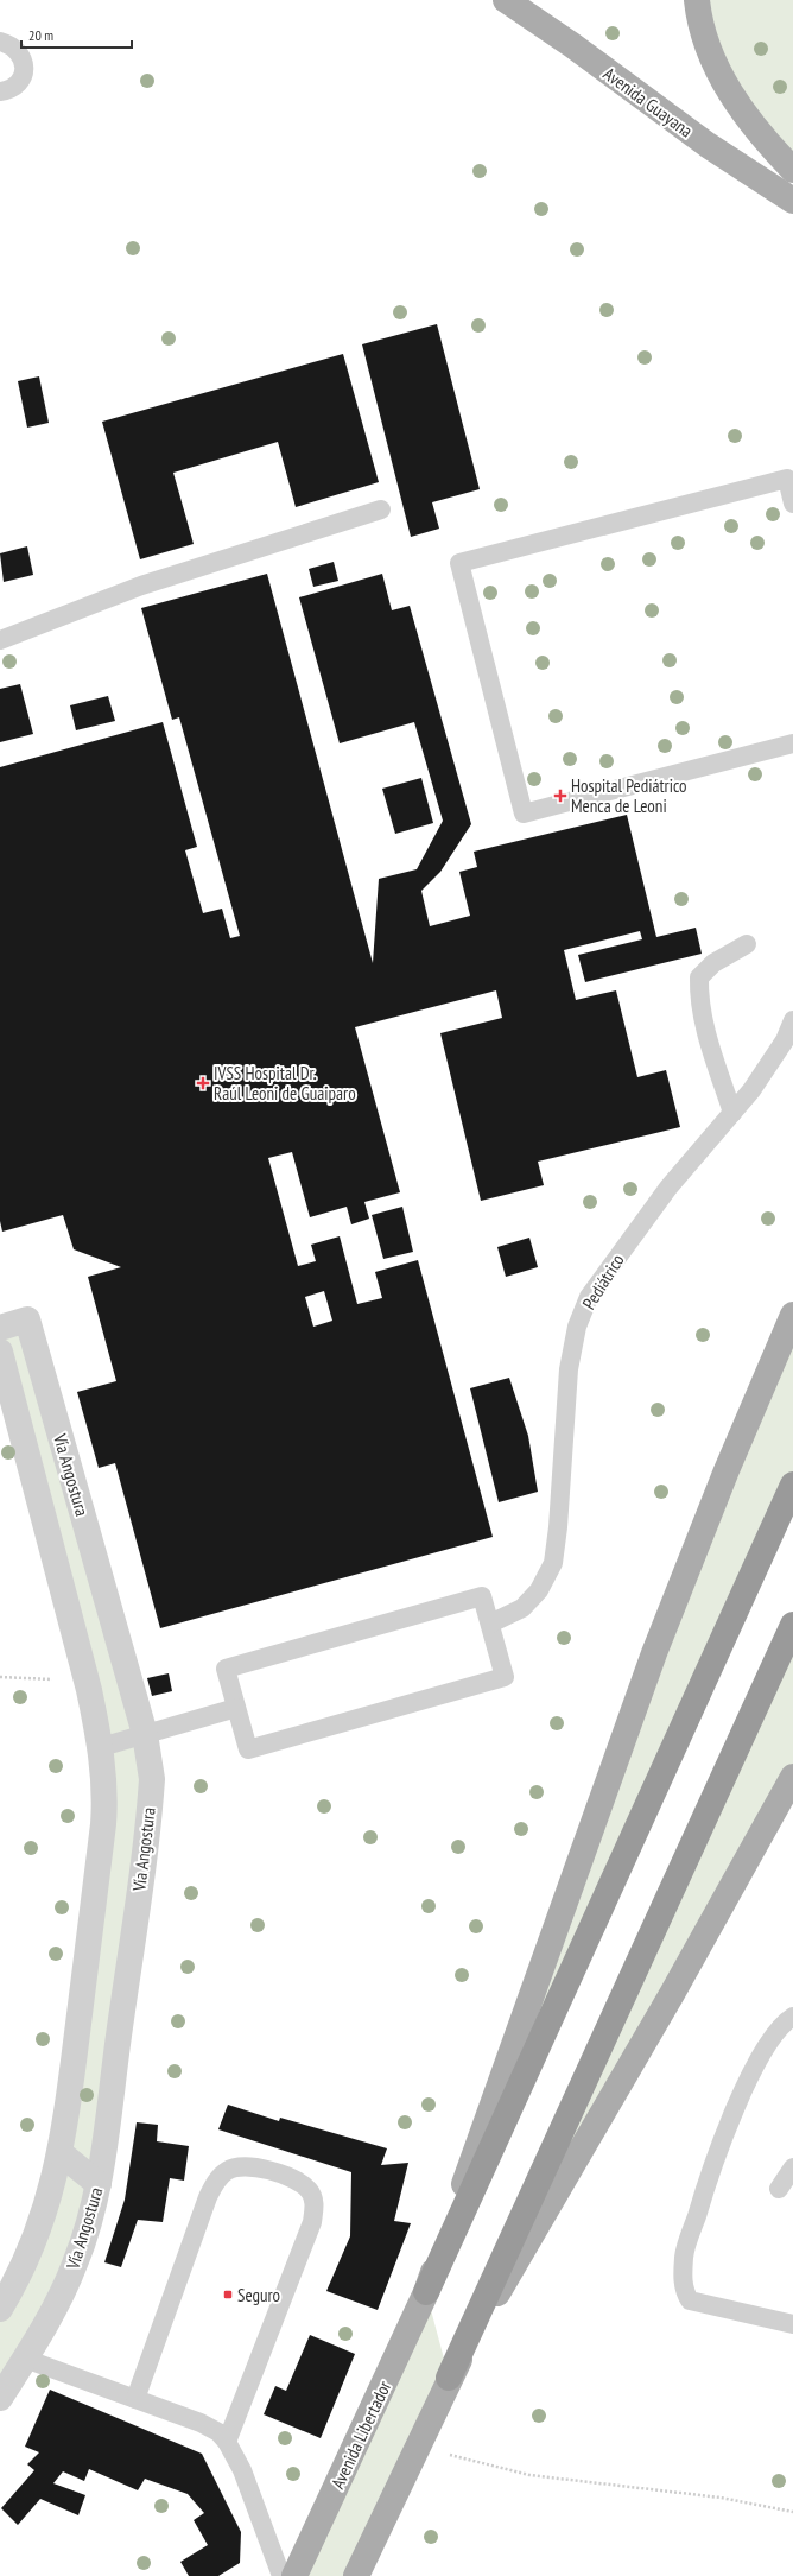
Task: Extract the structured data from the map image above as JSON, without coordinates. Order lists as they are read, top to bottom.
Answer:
{
  "streets": {
    "main road": ["Avenida Guayana", "Avenida Libertador"],
    "street": ["Vía Angostura"],
    "lane": ["Pediátrico"]
  },
  "places": {
    "health": ["Hospital Pediátrico Menca de Leoni", "IVSS Hospital Dr. Raúl Leoni de Guaiparo"],
    "transit": ["Seguro"]
  },
  "scale_bar": "20 m"
}
